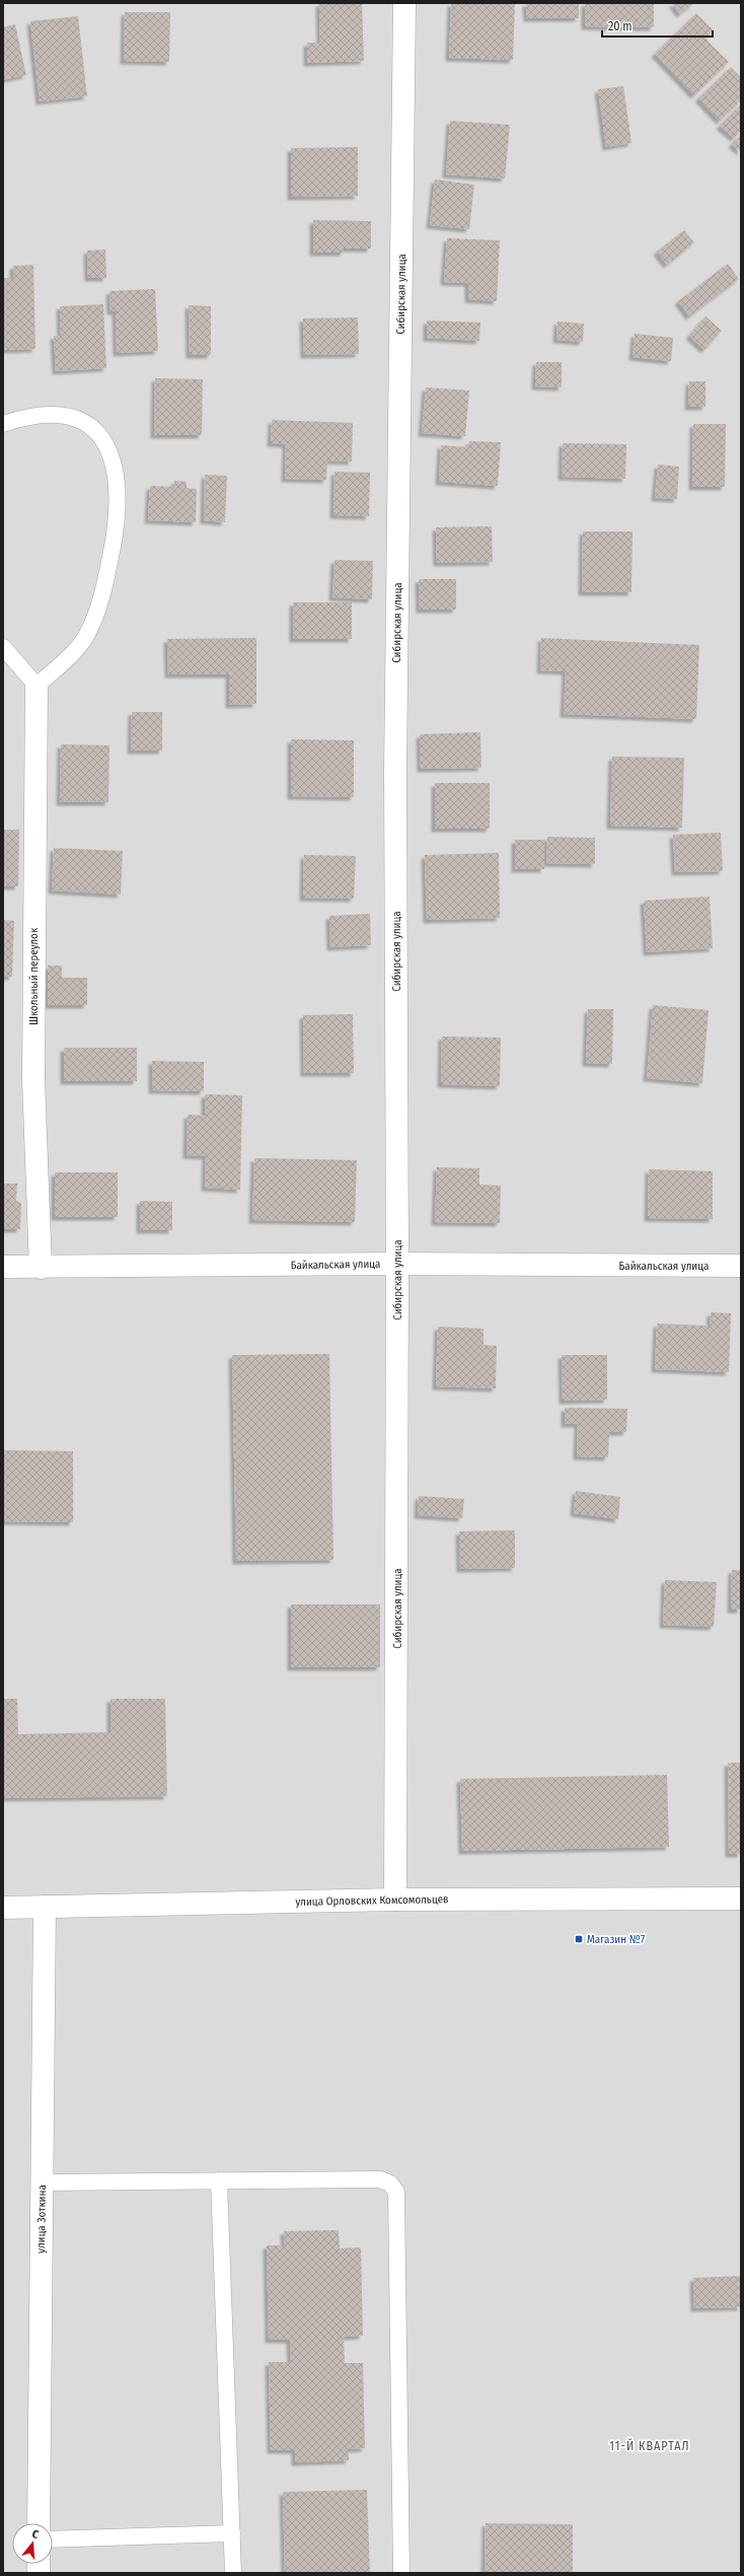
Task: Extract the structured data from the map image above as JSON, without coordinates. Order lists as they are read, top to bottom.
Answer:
{
  "streets": {
    "street": [
      "Сибирская улица",
      "Школьный переулок",
      "Байкальская улица",
      "улица Орловских Комсомольцев",
      "улица Зоткина"
    ]
  },
  "crossings": [
    ["Сибирская улица", "Байкальская улица"],
    ["Сибирская улица", "улица Орловских Комсомольцев"],
    ["Школьный переулок", "Байкальская улица"],
    ["улица Орловских Комсомольцев", "улица Зоткина"]
  ],
  "districts": ["11-Й КВАРТАЛ"],
  "places": {
    "transit": ["Магазин №7"]
  },
  "scale_bar": "20 m",
  "north": "top"
}
